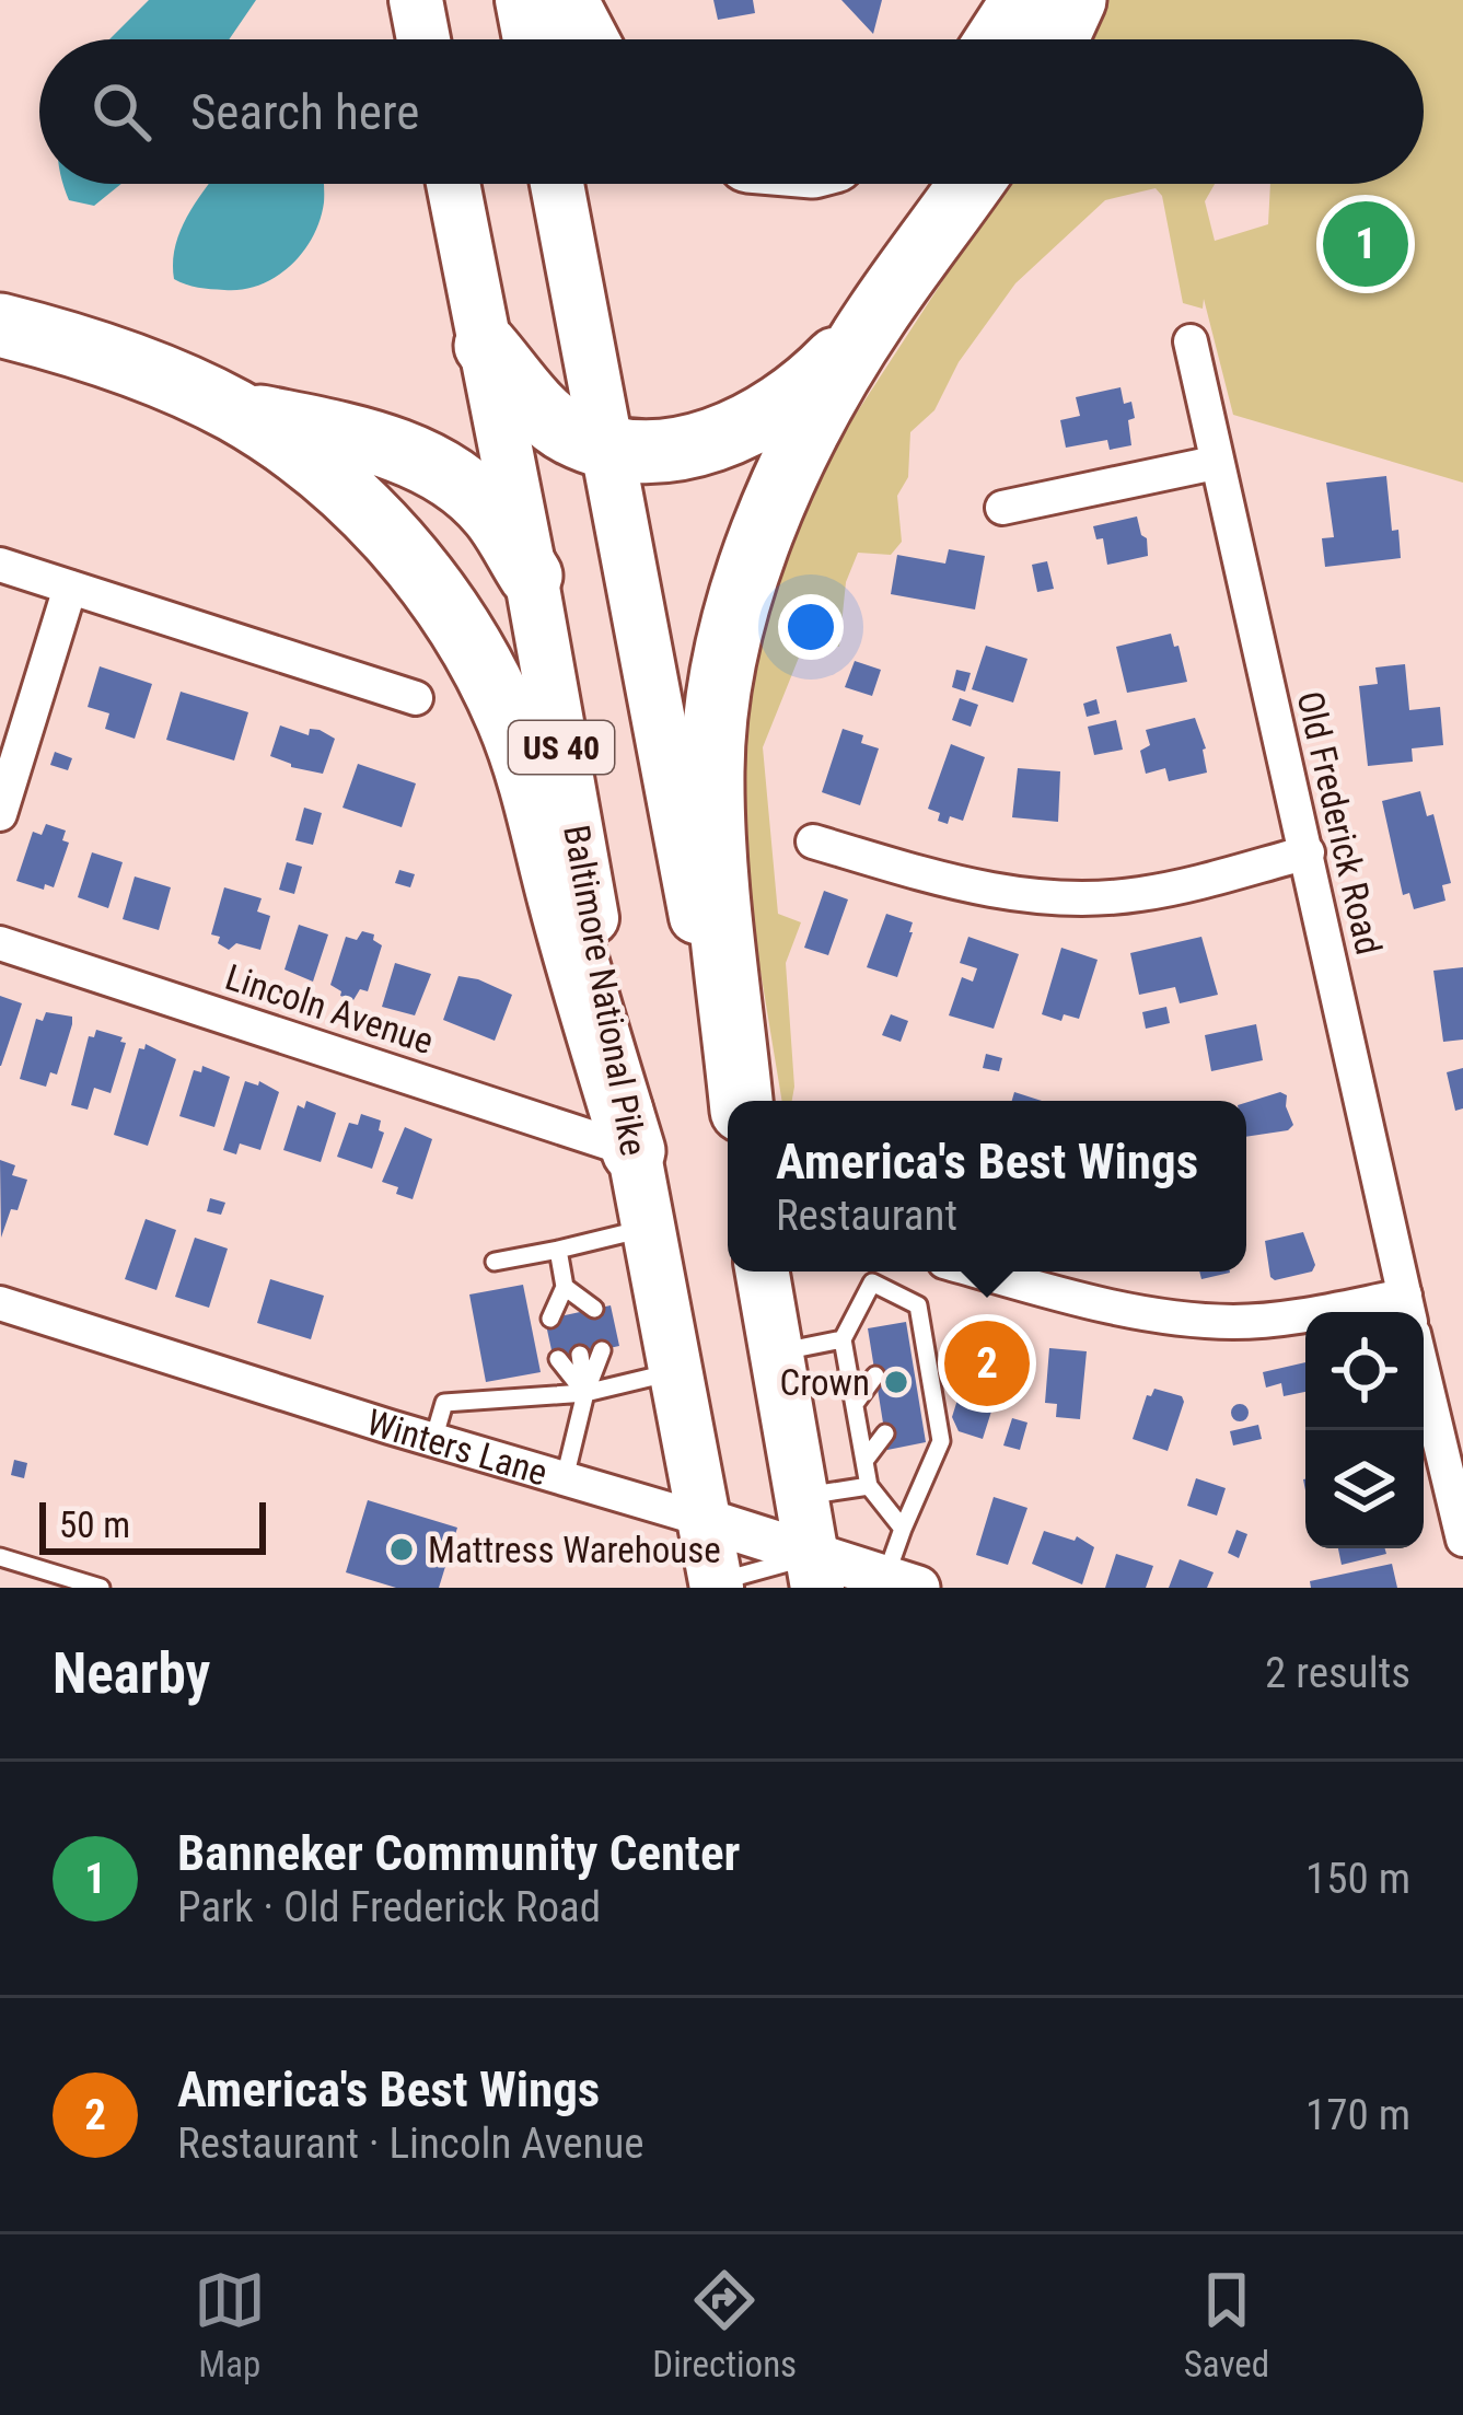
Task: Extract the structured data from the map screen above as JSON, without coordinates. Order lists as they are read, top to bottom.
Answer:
{
  "streets": {
    "main road": ["US 40", "Baltimore National Pike"],
    "street": ["Old Frederick Road", "Lincoln Avenue", "Winters Lane"]
  },
  "crossings": [
    ["Baltimore National Pike", "Lincoln Avenue"],
    ["Baltimore National Pike", "Winters Lane"]
  ],
  "places": ["Crown", "Mattress Warehouse"],
  "scale_bar": "50 m",
  "page": {
    "search": "Search here",
    "pins": ["1", "2"],
    "popup": ["America's Best Wings", "Restaurant"],
    "scale": "50 m",
    "heading": ["Nearby", "2 results"],
    "list": [
      {
        "mark": "1",
        "name": "Banneker Community Center",
        "note": "Park · Old Frederick Road",
        "value": "150 m"
      },
      {
        "mark": "2",
        "name": "America's Best Wings",
        "note": "Restaurant · Lincoln Avenue",
        "value": "170 m"
      }
    ],
    "nav": ["Map", "Directions", "Saved"]
  }
}
